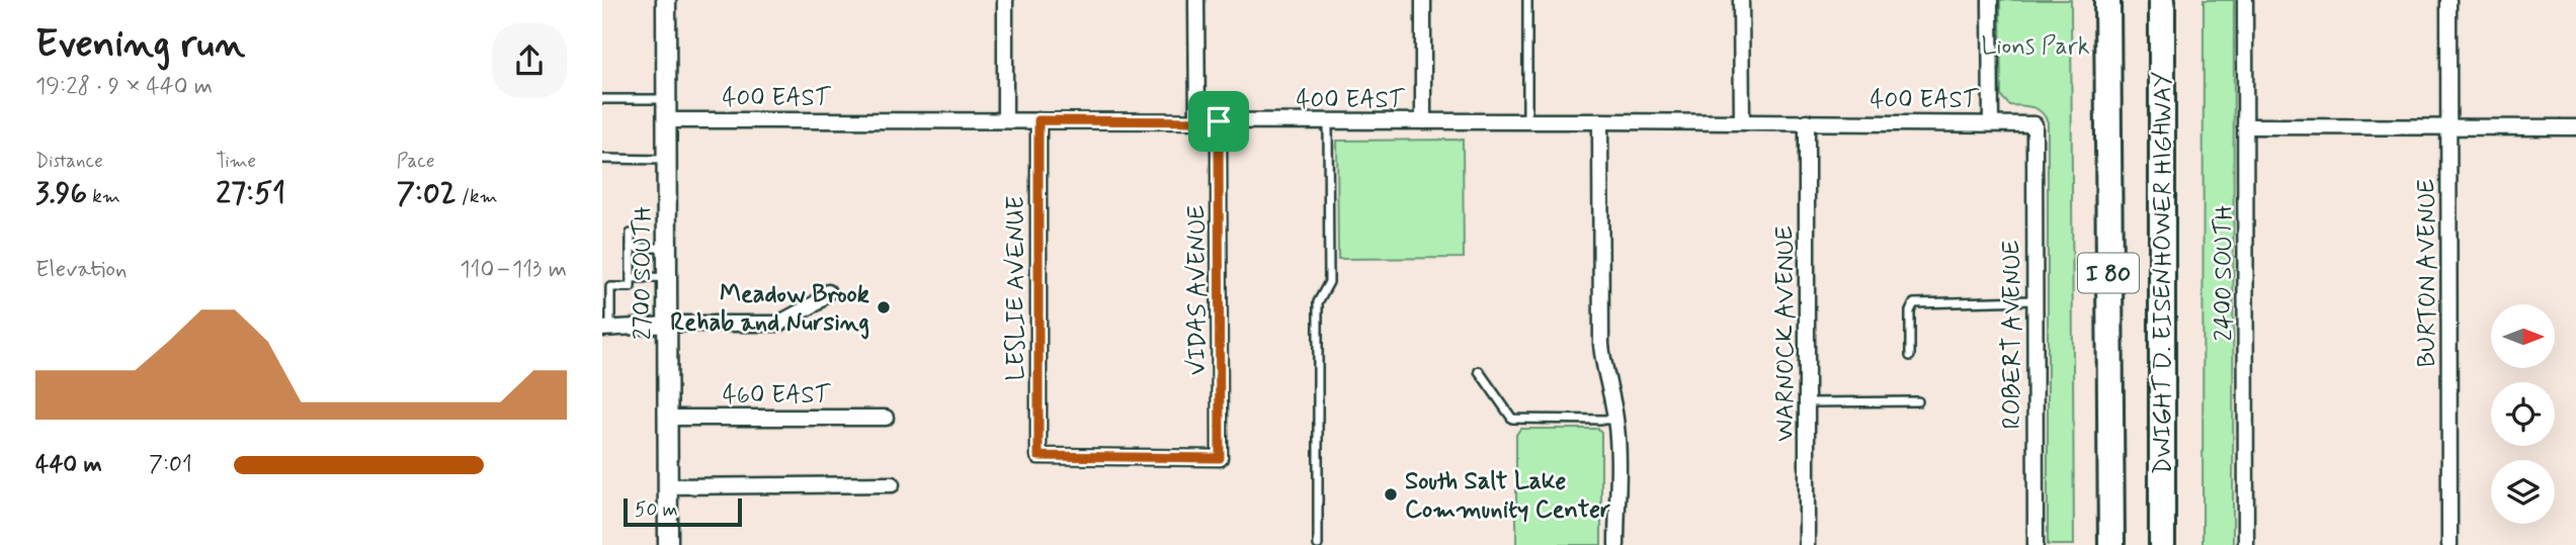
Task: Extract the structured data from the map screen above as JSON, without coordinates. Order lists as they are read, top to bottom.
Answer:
{
  "streets": {
    "highway": ["I 80", "DWIGHT D. EISENHOWER HIGHWAY"],
    "street": [
      "400 EAST",
      "2700 SOUTH",
      "2400 SOUTH",
      "BURTON AVENUE",
      "LESLIE AVENUE",
      "VIDAS AVENUE",
      "WARNOCK AVENUE",
      "ROBERT AVENUE",
      "460 EAST"
    ]
  },
  "crossings": [
    ["400 EAST", "2700 SOUTH"],
    ["400 EAST", "LESLIE AVENUE"],
    ["400 EAST", "VIDAS AVENUE"],
    ["400 EAST", "WARNOCK AVENUE"],
    ["400 EAST", "ROBERT AVENUE"],
    ["2700 SOUTH", "460 EAST"],
    ["LESLIE AVENUE", "VIDAS AVENUE"]
  ],
  "parks": ["Lions Park"],
  "places": ["Meadow Brook Rehab and Nursing", "South Salt Lake Community Center"],
  "scale_bar": "50 m",
  "north": "right",
  "page": {
    "heading": ["Evening run", "19:28 · 9 × 440 m"],
    "stats": [
      ["Distance", "3.96 km"],
      ["Time", "27:51"],
      ["Pace", "7:02 /km"]
    ],
    "chart": ["Elevation", "110–113 m"],
    "list": [
      {
        "name": "440 m",
        "note": "7:01"
      }
    ],
    "scale": "50 m"
  }
}
